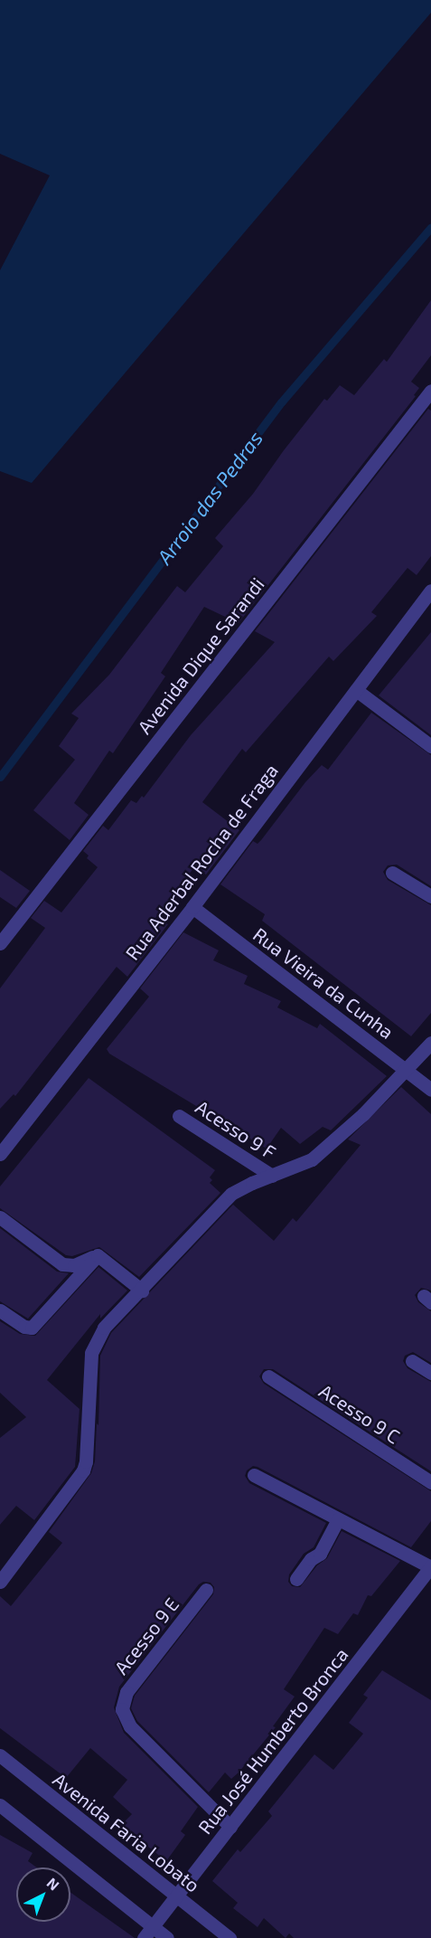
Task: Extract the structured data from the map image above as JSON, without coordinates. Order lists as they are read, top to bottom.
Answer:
{
  "streets": {
    "street": [
      "Avenida Dique Sarandi",
      "Rua Aderbal Rocha de Fraga",
      "Rua Vieira da Cunha",
      "Acesso 9 F",
      "Acesso 9 C",
      "Acesso 9 E",
      "Rua José Humberto Bronca",
      "Avenida Faria Lobato"
    ]
  },
  "crossings": [
    ["Rua Aderbal Rocha de Fraga", "Rua Vieira da Cunha"],
    ["Acesso 9 E", "Rua José Humberto Bronca"],
    ["Rua José Humberto Bronca", "Avenida Faria Lobato"]
  ],
  "water": ["Arroio das Pedras"],
  "north": "top right"
}
